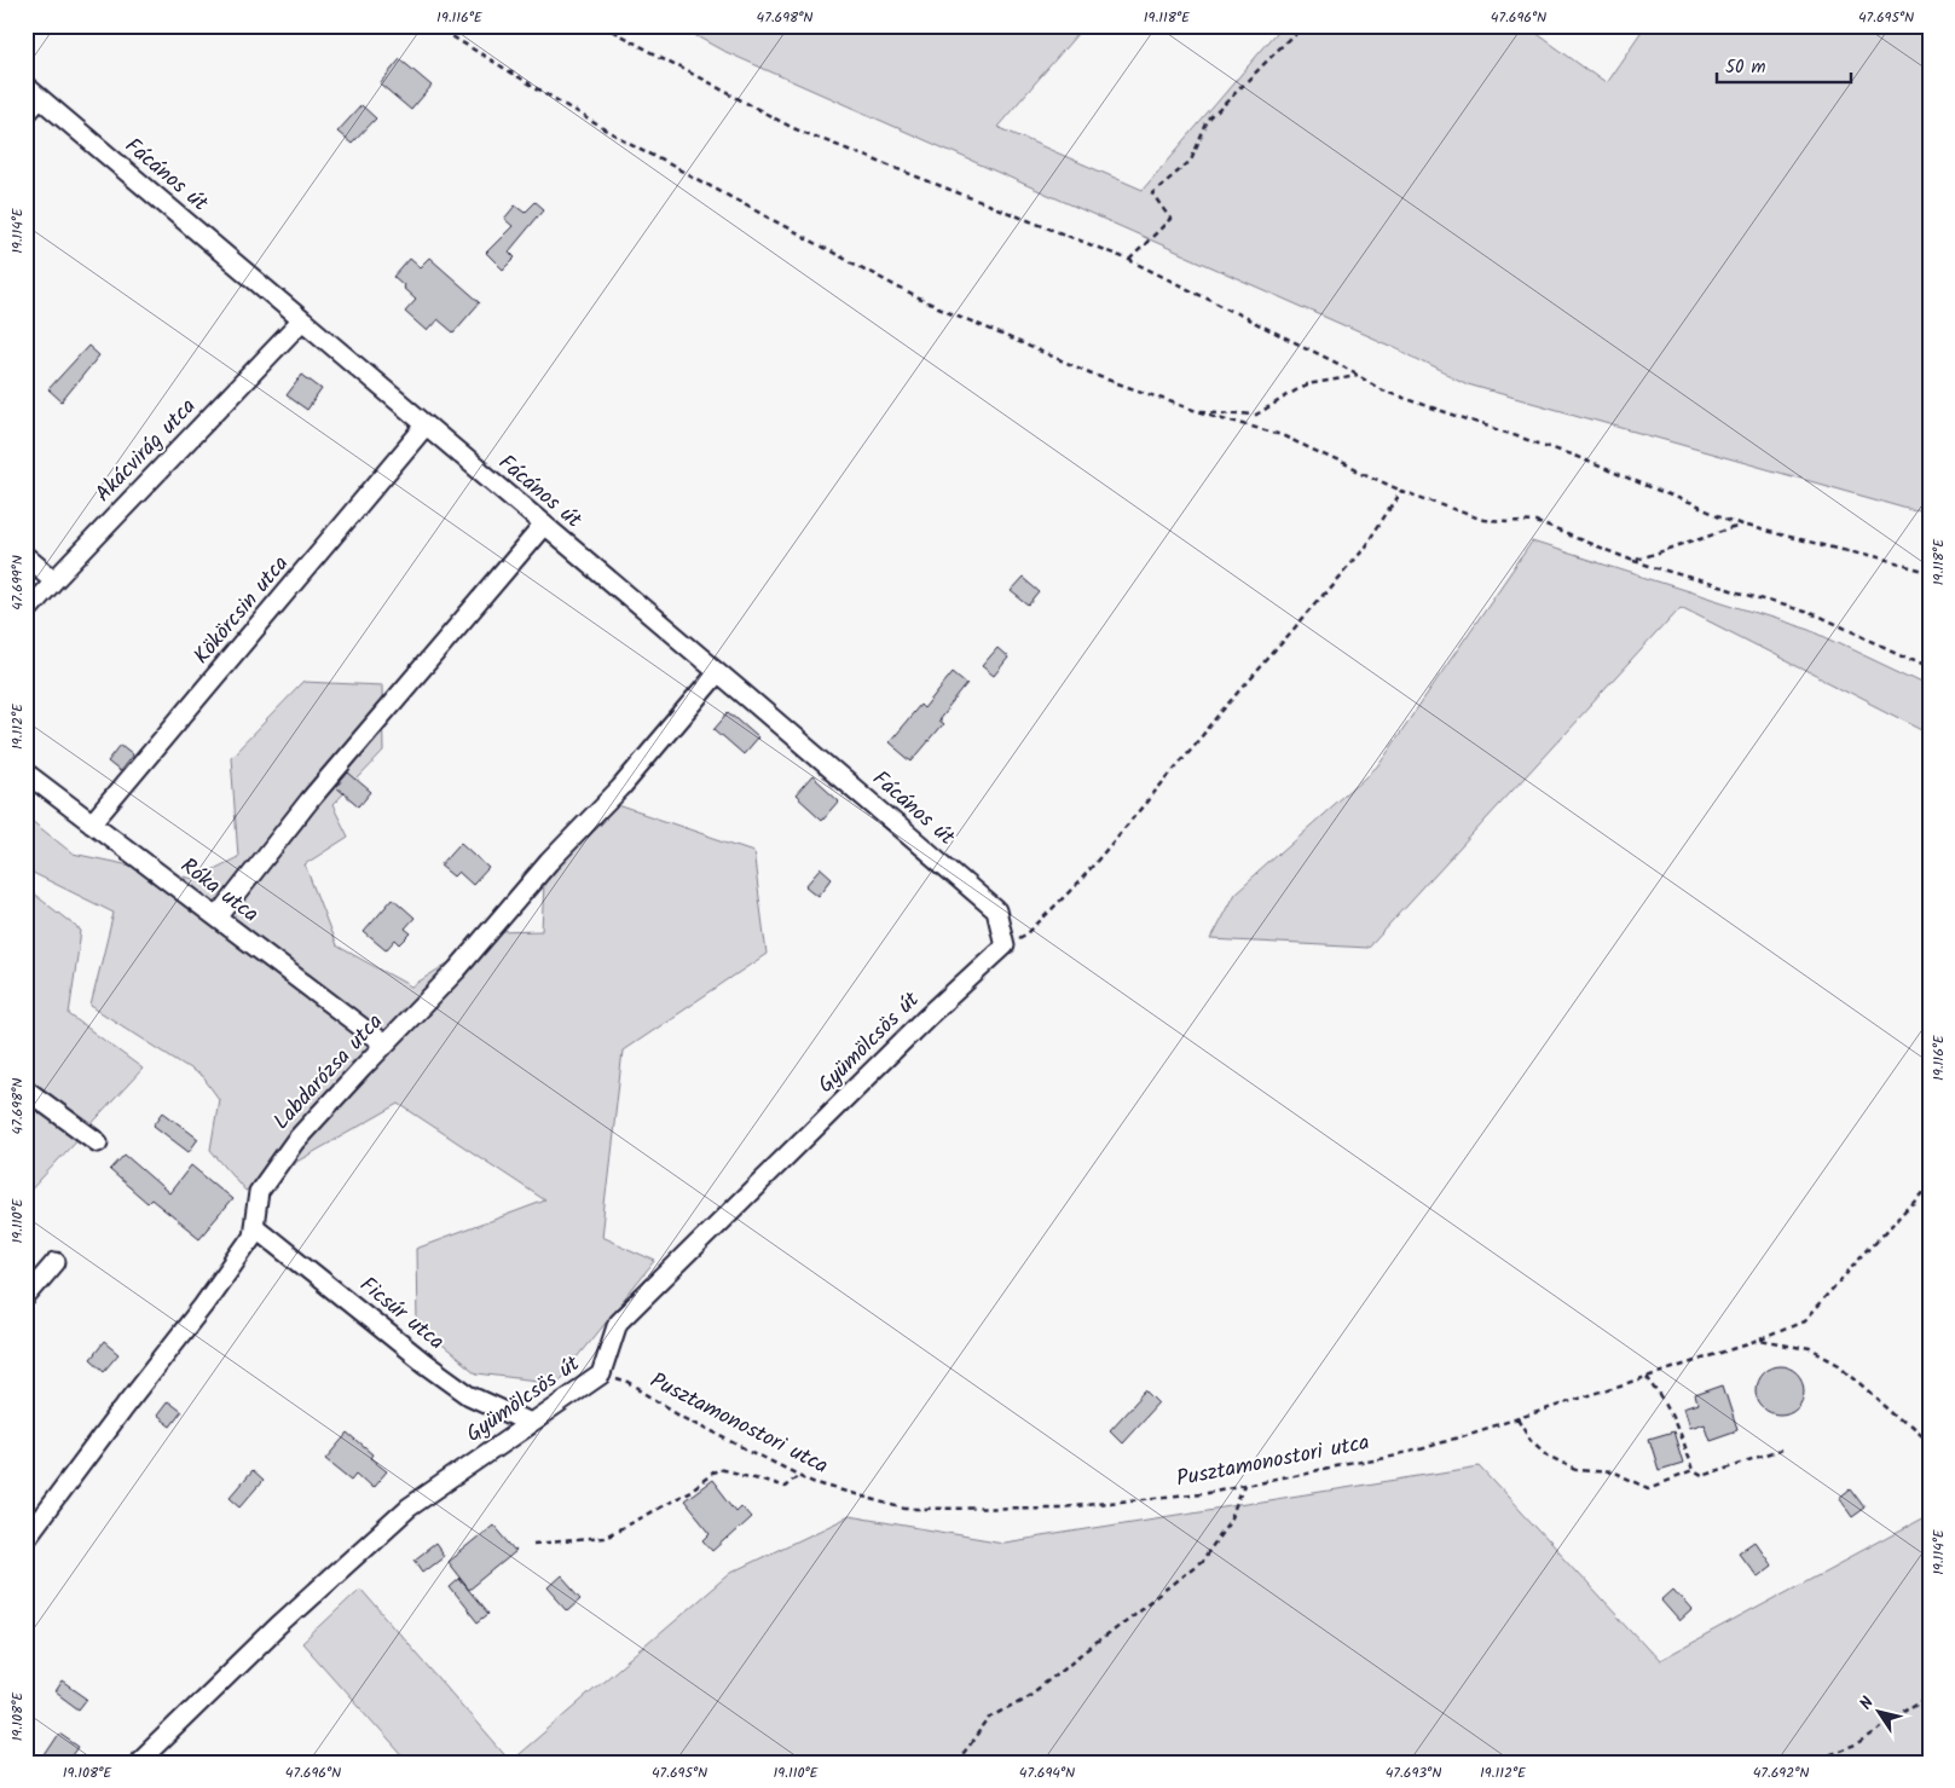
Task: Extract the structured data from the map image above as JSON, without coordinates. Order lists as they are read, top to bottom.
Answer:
{
  "streets": {
    "street": [
      "Fácános út",
      "Akácvirág utca",
      "Kökörcsin utca",
      "Róka utca",
      "Gyümölcsös út",
      "Labdarózsa utca",
      "Ficsúr utca"
    ],
    "path": ["Pusztamonostori utca"]
  },
  "crossings": [
    ["Fácános út", "Akácvirág utca"],
    ["Fácános út", "Kökörcsin utca"],
    ["Fácános út", "Gyümölcsös út"],
    ["Fácános út", "Labdarózsa utca"],
    ["Kökörcsin utca", "Róka utca"],
    ["Róka utca", "Labdarózsa utca"],
    ["Gyümölcsös út", "Ficsúr utca"],
    ["Gyümölcsös út", "Pusztamonostori utca"],
    ["Labdarózsa utca", "Ficsúr utca"]
  ],
  "scale_bar": "50 m",
  "north": "top left",
  "coordinates": [
    "19.116°E",
    "47.698°N",
    "19.118°E",
    "47.696°N",
    "47.695°N",
    "19.114°E",
    "47.699°N",
    "19.112°E",
    "19.110°E",
    "19.108°E",
    "47.694°N",
    "47.693°N",
    "47.692°N"
  ]
}
